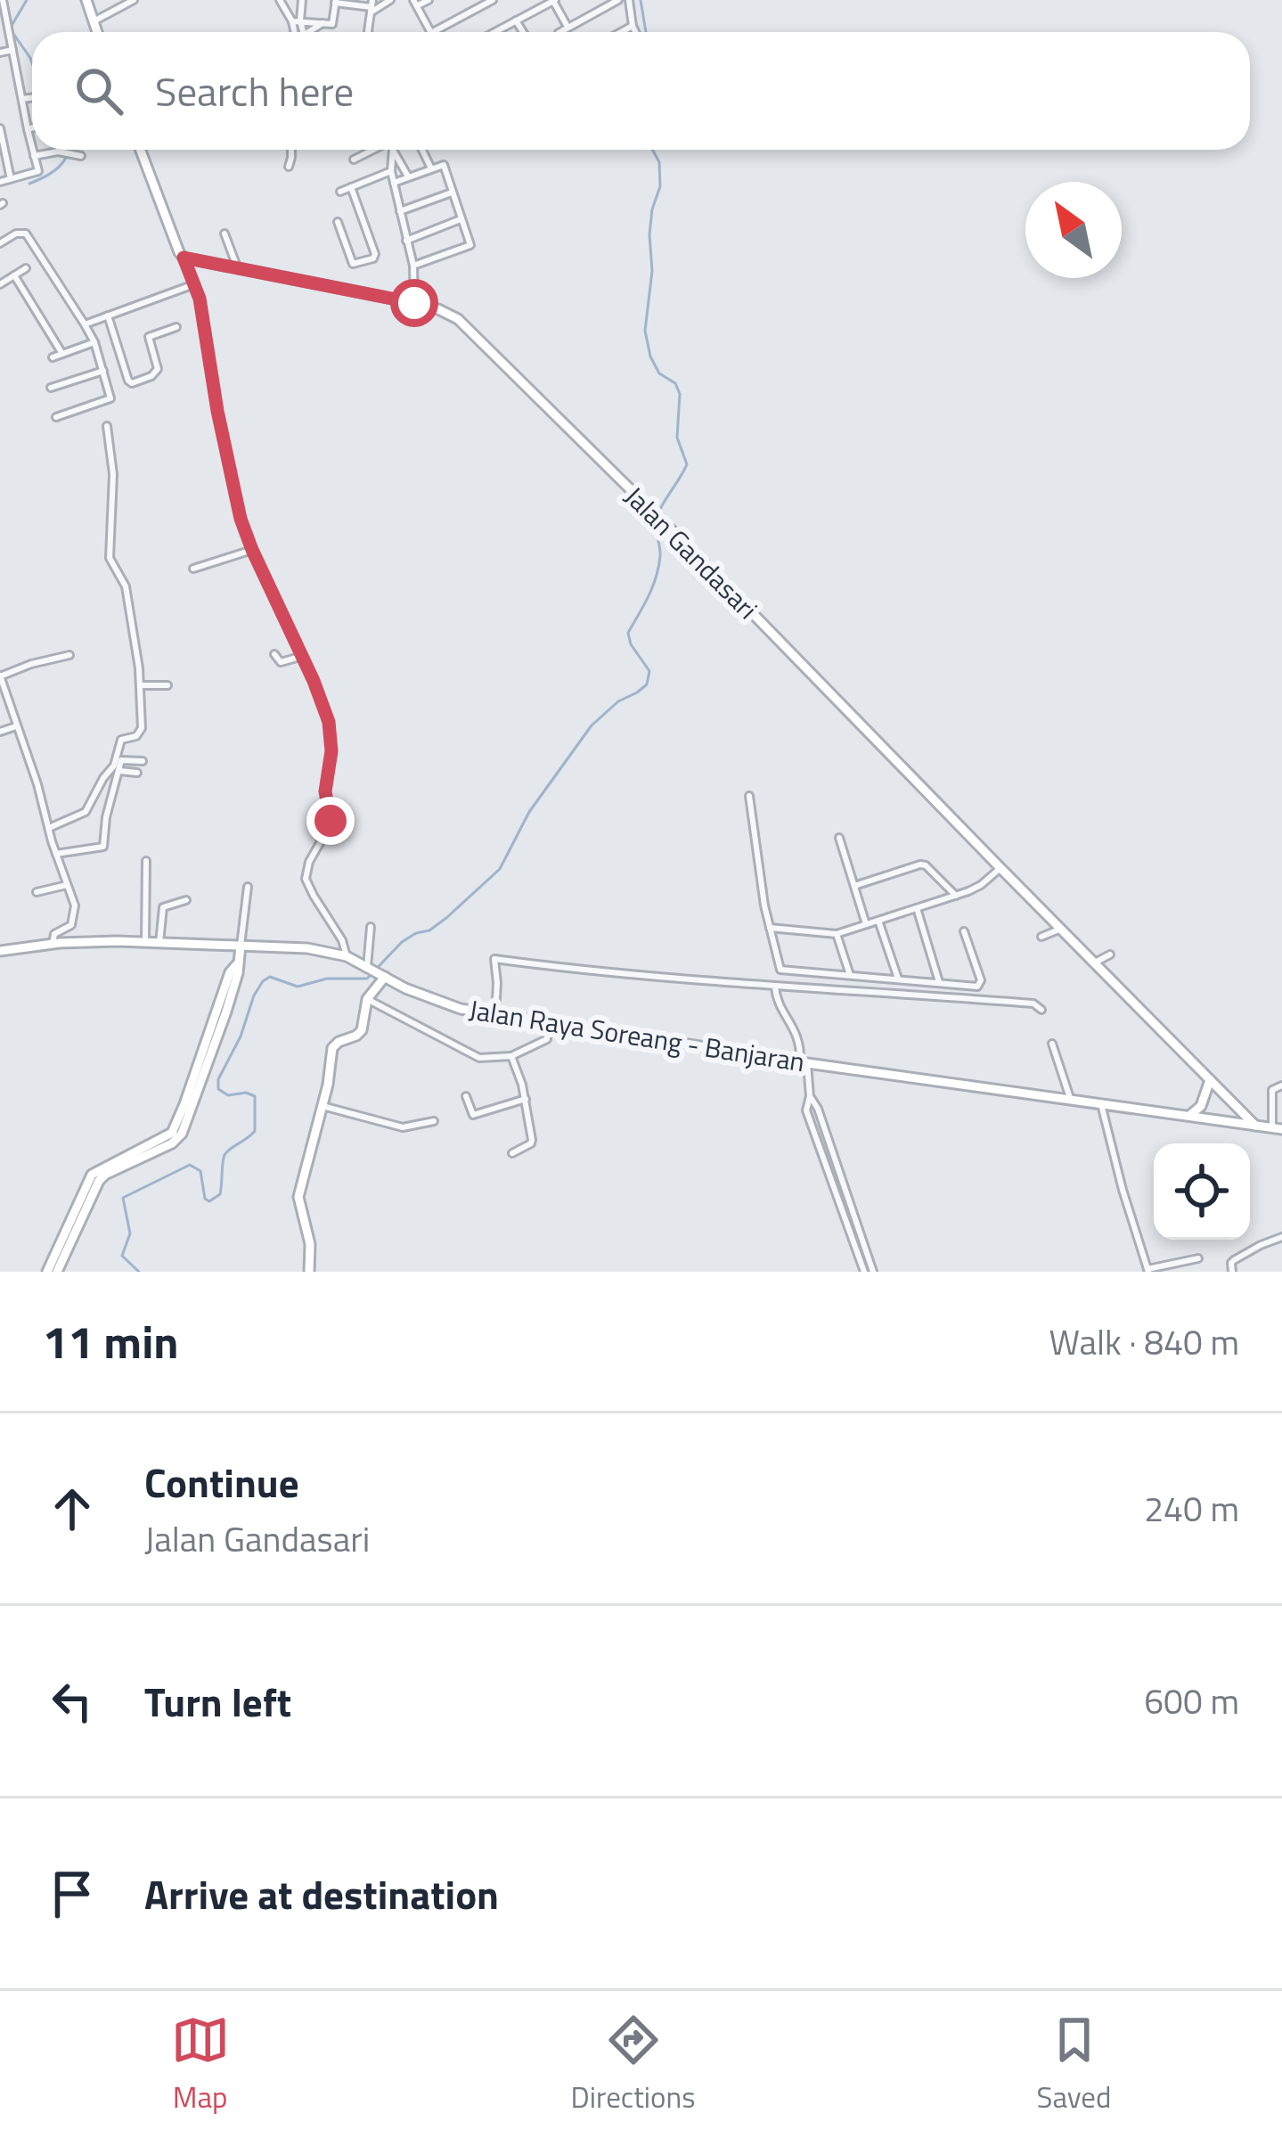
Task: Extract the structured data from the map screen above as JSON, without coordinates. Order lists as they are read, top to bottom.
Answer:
{
  "streets": {
    "street": ["Jalan Gandasari", "Jalan Raya Soreang - Banjaran"]
  },
  "crossings": [
    ["Jalan Gandasari", "Jalan Raya Soreang - Banjaran"]
  ],
  "north": "top left",
  "page": {
    "search": "Search here",
    "heading": ["11 min", "Walk · 840 m"],
    "list": [
      ["Continue", "Jalan Gandasari", "240 m"],
      ["Turn left", "600 m"],
      "Arrive at destination"
    ],
    "nav": ["Map", "Directions", "Saved"]
  }
}
